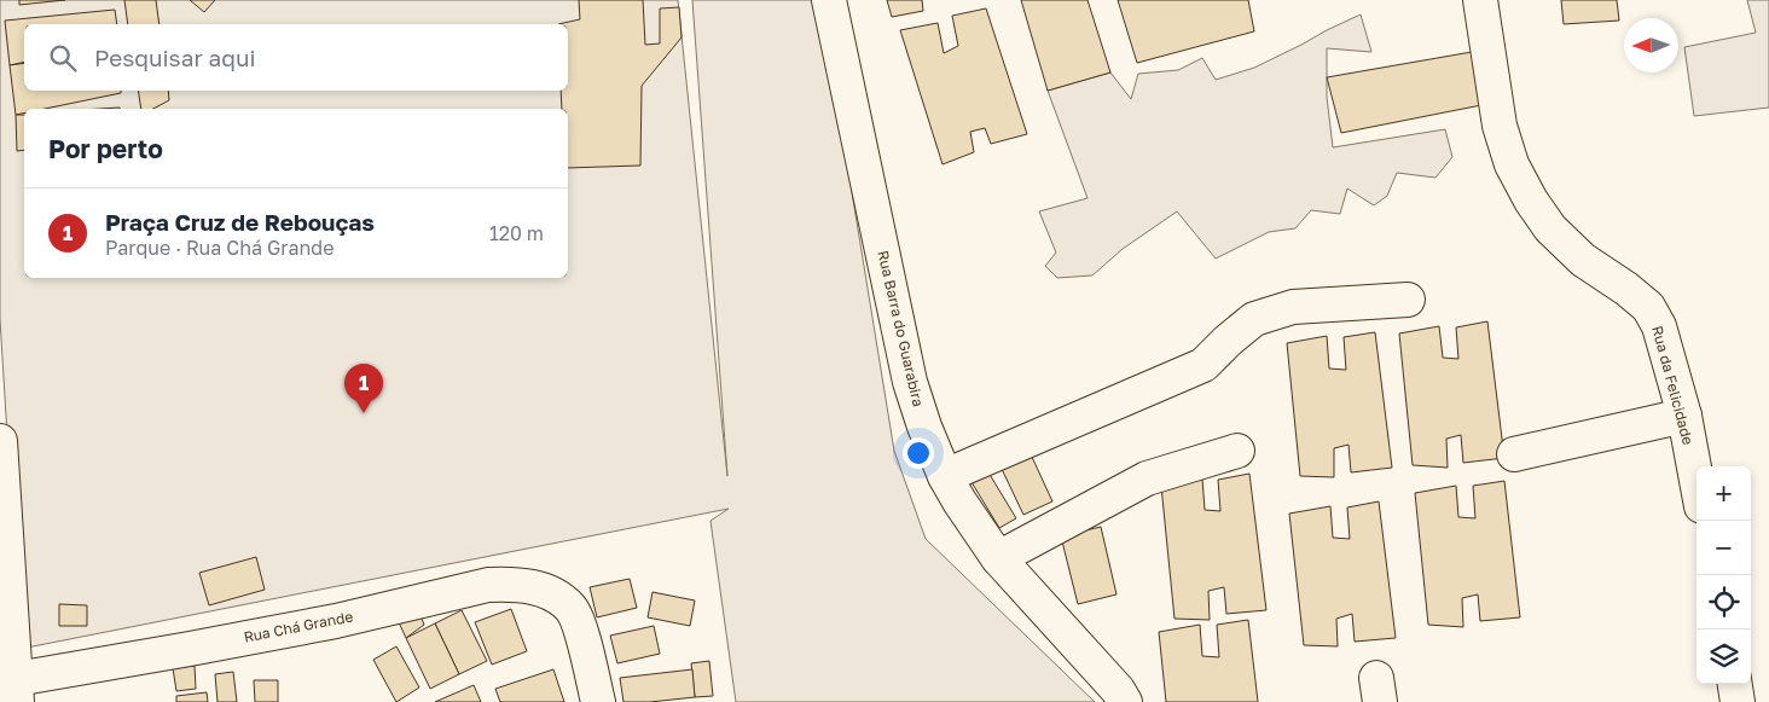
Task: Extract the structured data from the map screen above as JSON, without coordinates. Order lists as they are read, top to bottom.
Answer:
{
  "streets": {
    "street": ["Rua Barra do Guarabira", "Rua da Felicidade", "Rua Chá Grande"]
  },
  "north": "left",
  "page": {
    "search": "Pesquisar aqui",
    "heading": "Por perto",
    "list": [
      {
        "mark": "1",
        "name": "Praça Cruz de Rebouças",
        "note": "Parque · Rua Chá Grande",
        "value": "120 m"
      }
    ],
    "pins": "1",
    "map_buttons": ["+", "−"]
  }
}
